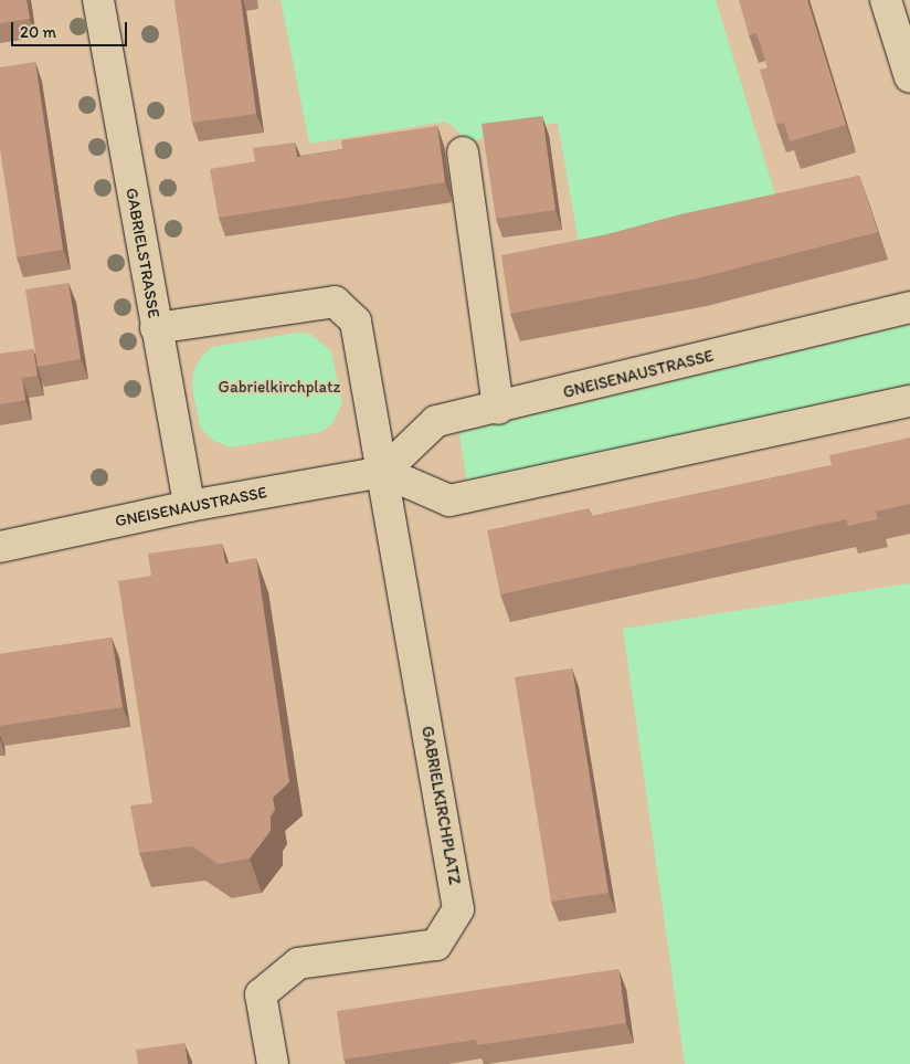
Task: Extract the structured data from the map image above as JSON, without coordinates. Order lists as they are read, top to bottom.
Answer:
{
  "streets": {
    "street": ["GABRIELSTRASSE", "GNEISENAUSTRASSE", "GABRIELKIRCHPLATZ"]
  },
  "crossings": [
    ["GABRIELSTRASSE", "GNEISENAUSTRASSE"],
    ["GABRIELSTRASSE", "GABRIELKIRCHPLATZ"],
    ["GNEISENAUSTRASSE", "GABRIELKIRCHPLATZ"]
  ],
  "parks": ["Gabrielkirchplatz"],
  "scale_bar": "20 m"
}
